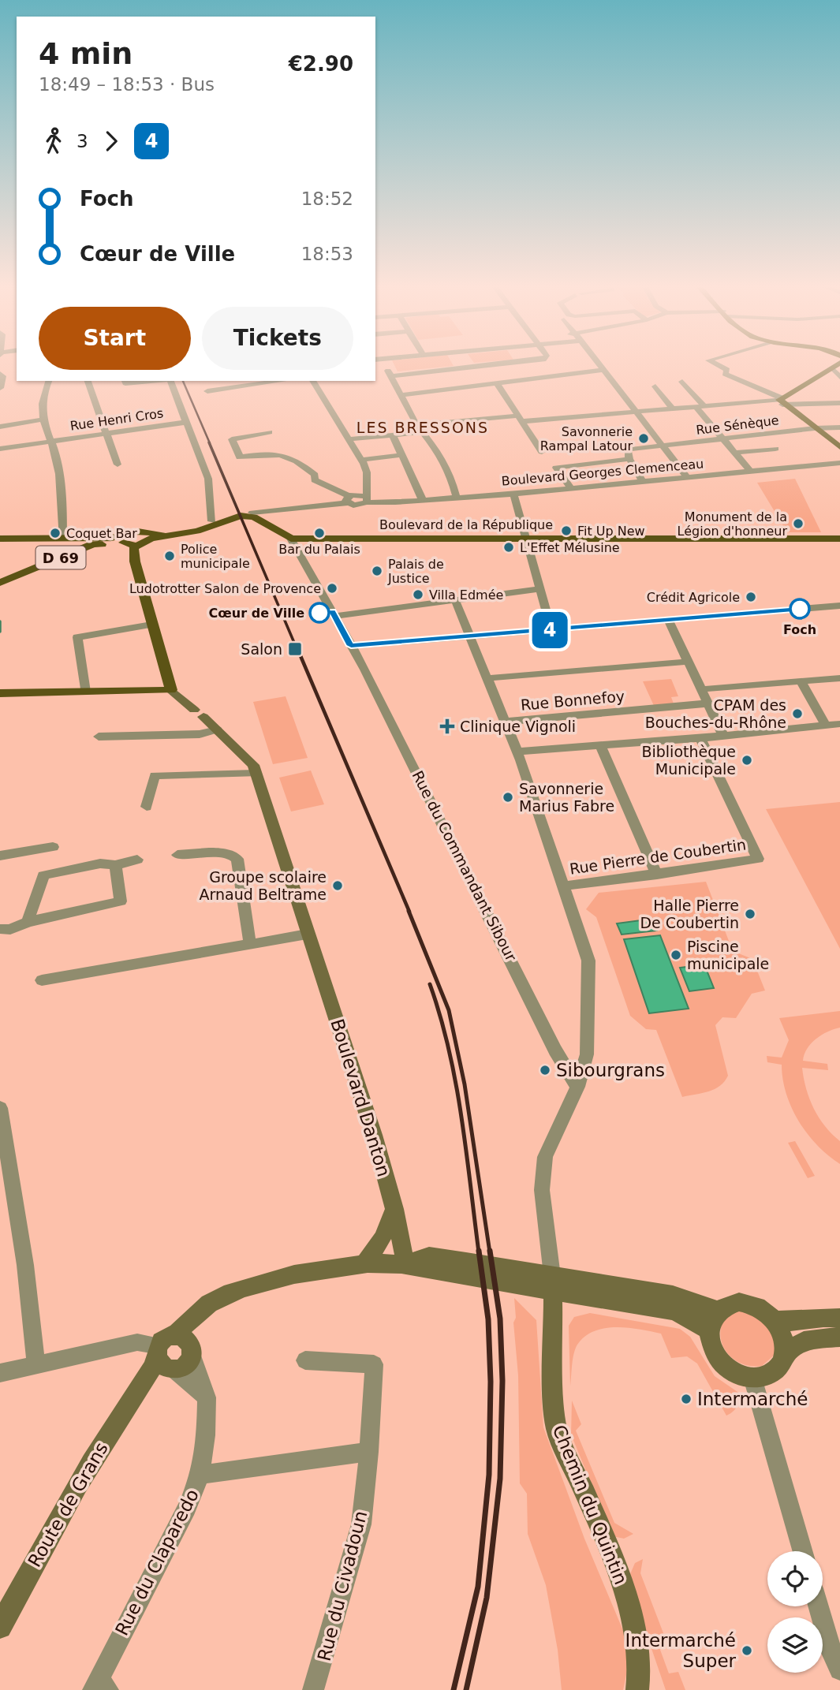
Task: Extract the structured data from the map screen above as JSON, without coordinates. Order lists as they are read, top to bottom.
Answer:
{
  "streets": {
    "main road": [
      "Boulevard de la République",
      "D 69",
      "Boulevard Danton",
      "Route de Grans",
      "Chemin du Quintin"
    ],
    "street": [
      "Rue Henri Cros",
      "Rue Sénèque",
      "Boulevard Georges Clemenceau",
      "Rue Bonnefoy",
      "Rue Pierre de Coubertin",
      "Rue du Commandant Sibour",
      "Rue du Claparedo",
      "Rue du Civadoun"
    ]
  },
  "crossings": [
    ["Boulevard de la République", "Rue du Commandant Sibour"],
    ["Route de Grans", "Rue du Claparedo"]
  ],
  "districts": ["LES BRESSONS"],
  "places": {
    "other": [
      "Savonnerie Rampal Latour",
      "Monument de la Légion d'honneur",
      "Fit Up New",
      "Coquet Bar",
      "Bar du Palais",
      "L'Effet Mélusine",
      "Police municipale",
      "Palais de Justice",
      "Ludotrotter Salon de Provence",
      "Villa Edmée",
      "Crédit Agricole",
      "Foch",
      "Cœur de Ville",
      "CPAM des Bouches-du-Rhône",
      "Bibliothèque Municipale",
      "Savonnerie Marius Fabre",
      "Groupe scolaire Arnaud Beltrame",
      "Halle Pierre De Coubertin",
      "Piscine municipale",
      "Sibourgrans",
      "Intermarché",
      "Intermarché Super"
    ],
    "transit": ["Salon"],
    "health": ["Clinique Vignoli"]
  },
  "lines": ["bus line 4"],
  "page": {
    "on_map": "4",
    "heading": ["4 min", "18:49 – 18:53 · Bus", "€2.90"],
    "legs": ["3", "4"],
    "list": [
      {
        "name": "Foch",
        "value": "18:52"
      },
      {
        "name": "Cœur de Ville",
        "value": "18:53"
      }
    ],
    "buttons": ["Start", "Tickets"]
  }
}
